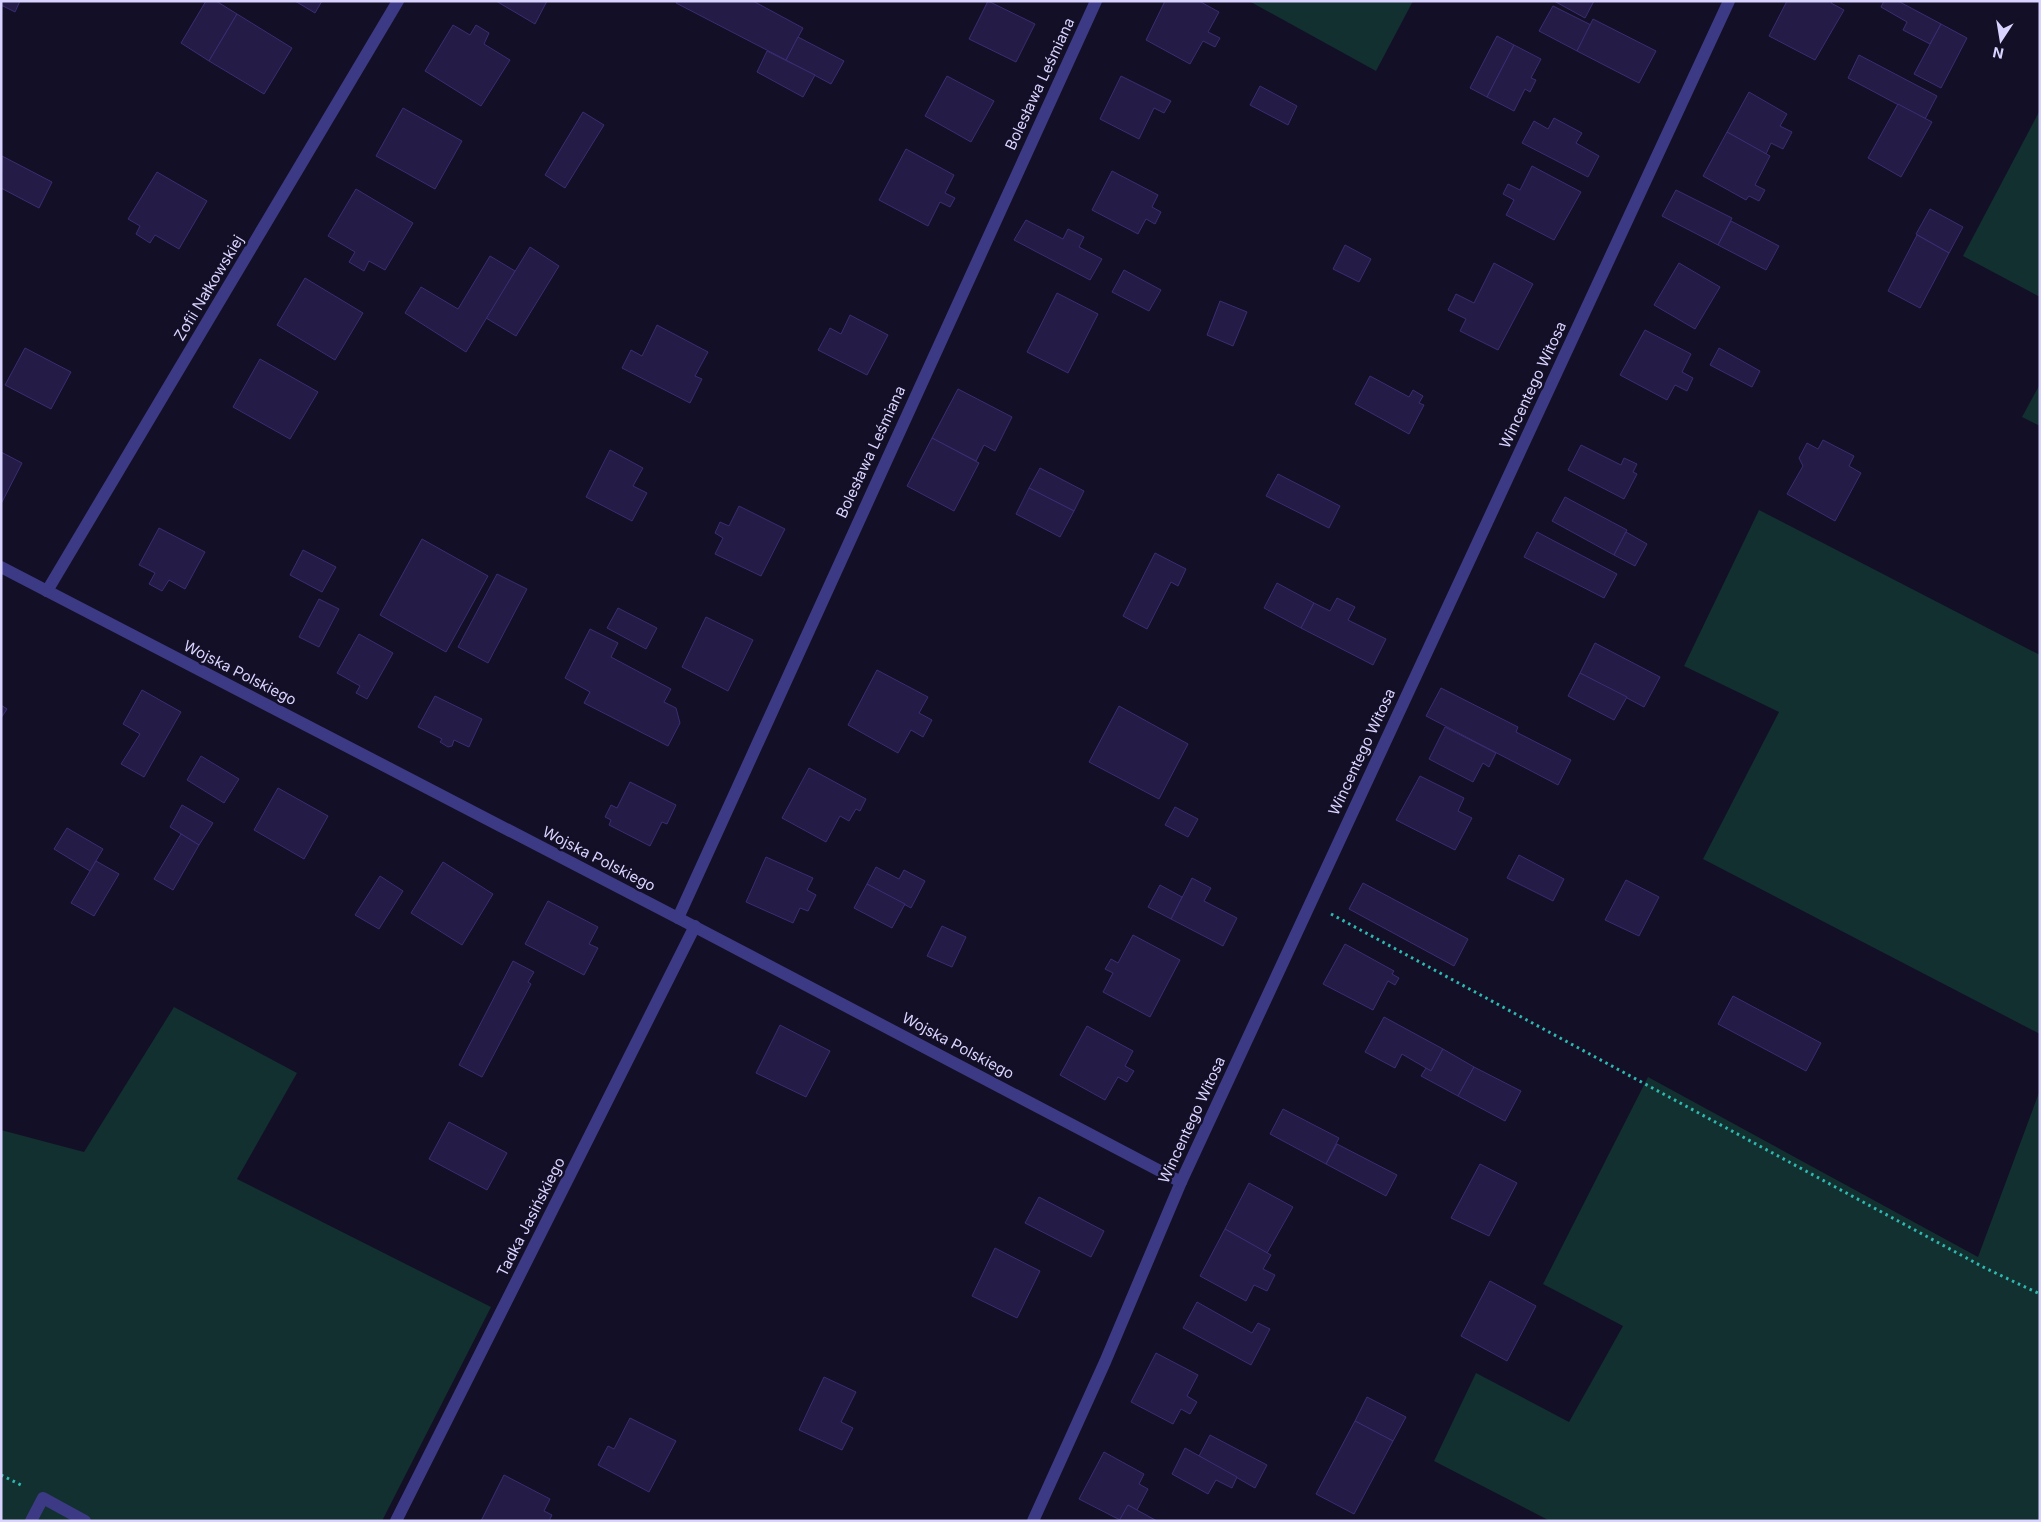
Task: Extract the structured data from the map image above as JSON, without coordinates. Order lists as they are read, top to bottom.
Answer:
{
  "streets": {
    "street": [
      "Bolesława Leśmiana",
      "Zofii Nałkowskiej",
      "Wincentego Witosa",
      "Wojska Polskiego",
      "Tadka Jasińskiego"
    ]
  },
  "crossings": [
    ["Bolesława Leśmiana", "Wojska Polskiego"],
    ["Zofii Nałkowskiej", "Wojska Polskiego"],
    ["Wincentego Witosa", "Wojska Polskiego"],
    ["Wojska Polskiego", "Tadka Jasińskiego"]
  ],
  "north": "bottom"
}
